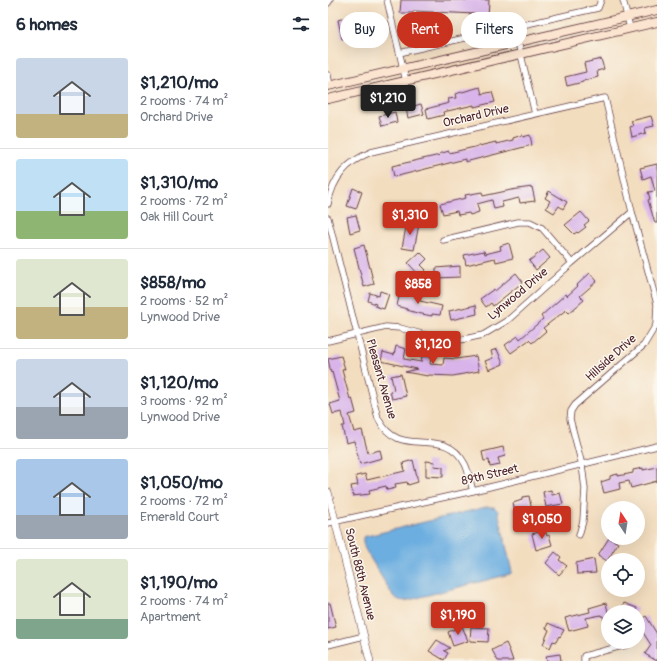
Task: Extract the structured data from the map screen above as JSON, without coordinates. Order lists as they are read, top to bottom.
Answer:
{
  "streets": {
    "street": [
      "Orchard Drive",
      "Lynwood Drive",
      "Hillside Drive",
      "Pleasant Avenue",
      "89th Street",
      "South 88th Avenue"
    ]
  },
  "crossings": [
    ["Orchard Drive", "Hillside Drive"],
    ["Lynwood Drive", "Hillside Drive"],
    ["Lynwood Drive", "Pleasant Avenue"],
    ["Hillside Drive", "89th Street"],
    ["Pleasant Avenue", "89th Street"],
    ["89th Street", "South 88th Avenue"]
  ],
  "north": "top",
  "page": {
    "heading": "6 homes",
    "chip": ["Buy", "Rent", "Filters"],
    "list": [
      {
        "name": "$1,210/mo",
        "note": "2 rooms · 74 m² · Orchard Drive"
      },
      {
        "name": "$1,310/mo",
        "note": "2 rooms · 72 m² · Oak Hill Court"
      },
      {
        "name": "$858/mo",
        "note": "2 rooms · 52 m² · Lynwood Drive"
      },
      {
        "name": "$1,120/mo",
        "note": "3 rooms · 92 m² · Lynwood Drive"
      },
      {
        "name": "$1,050/mo",
        "note": "2 rooms · 72 m² · Emerald Court"
      },
      {
        "name": "$1,190/mo",
        "note": "2 rooms · 74 m² · Apartment"
      }
    ],
    "price": [
      "$1,210",
      "$1,310",
      "$858",
      "$1,120",
      "$1,050",
      "$1,190"
    ]
  }
}
